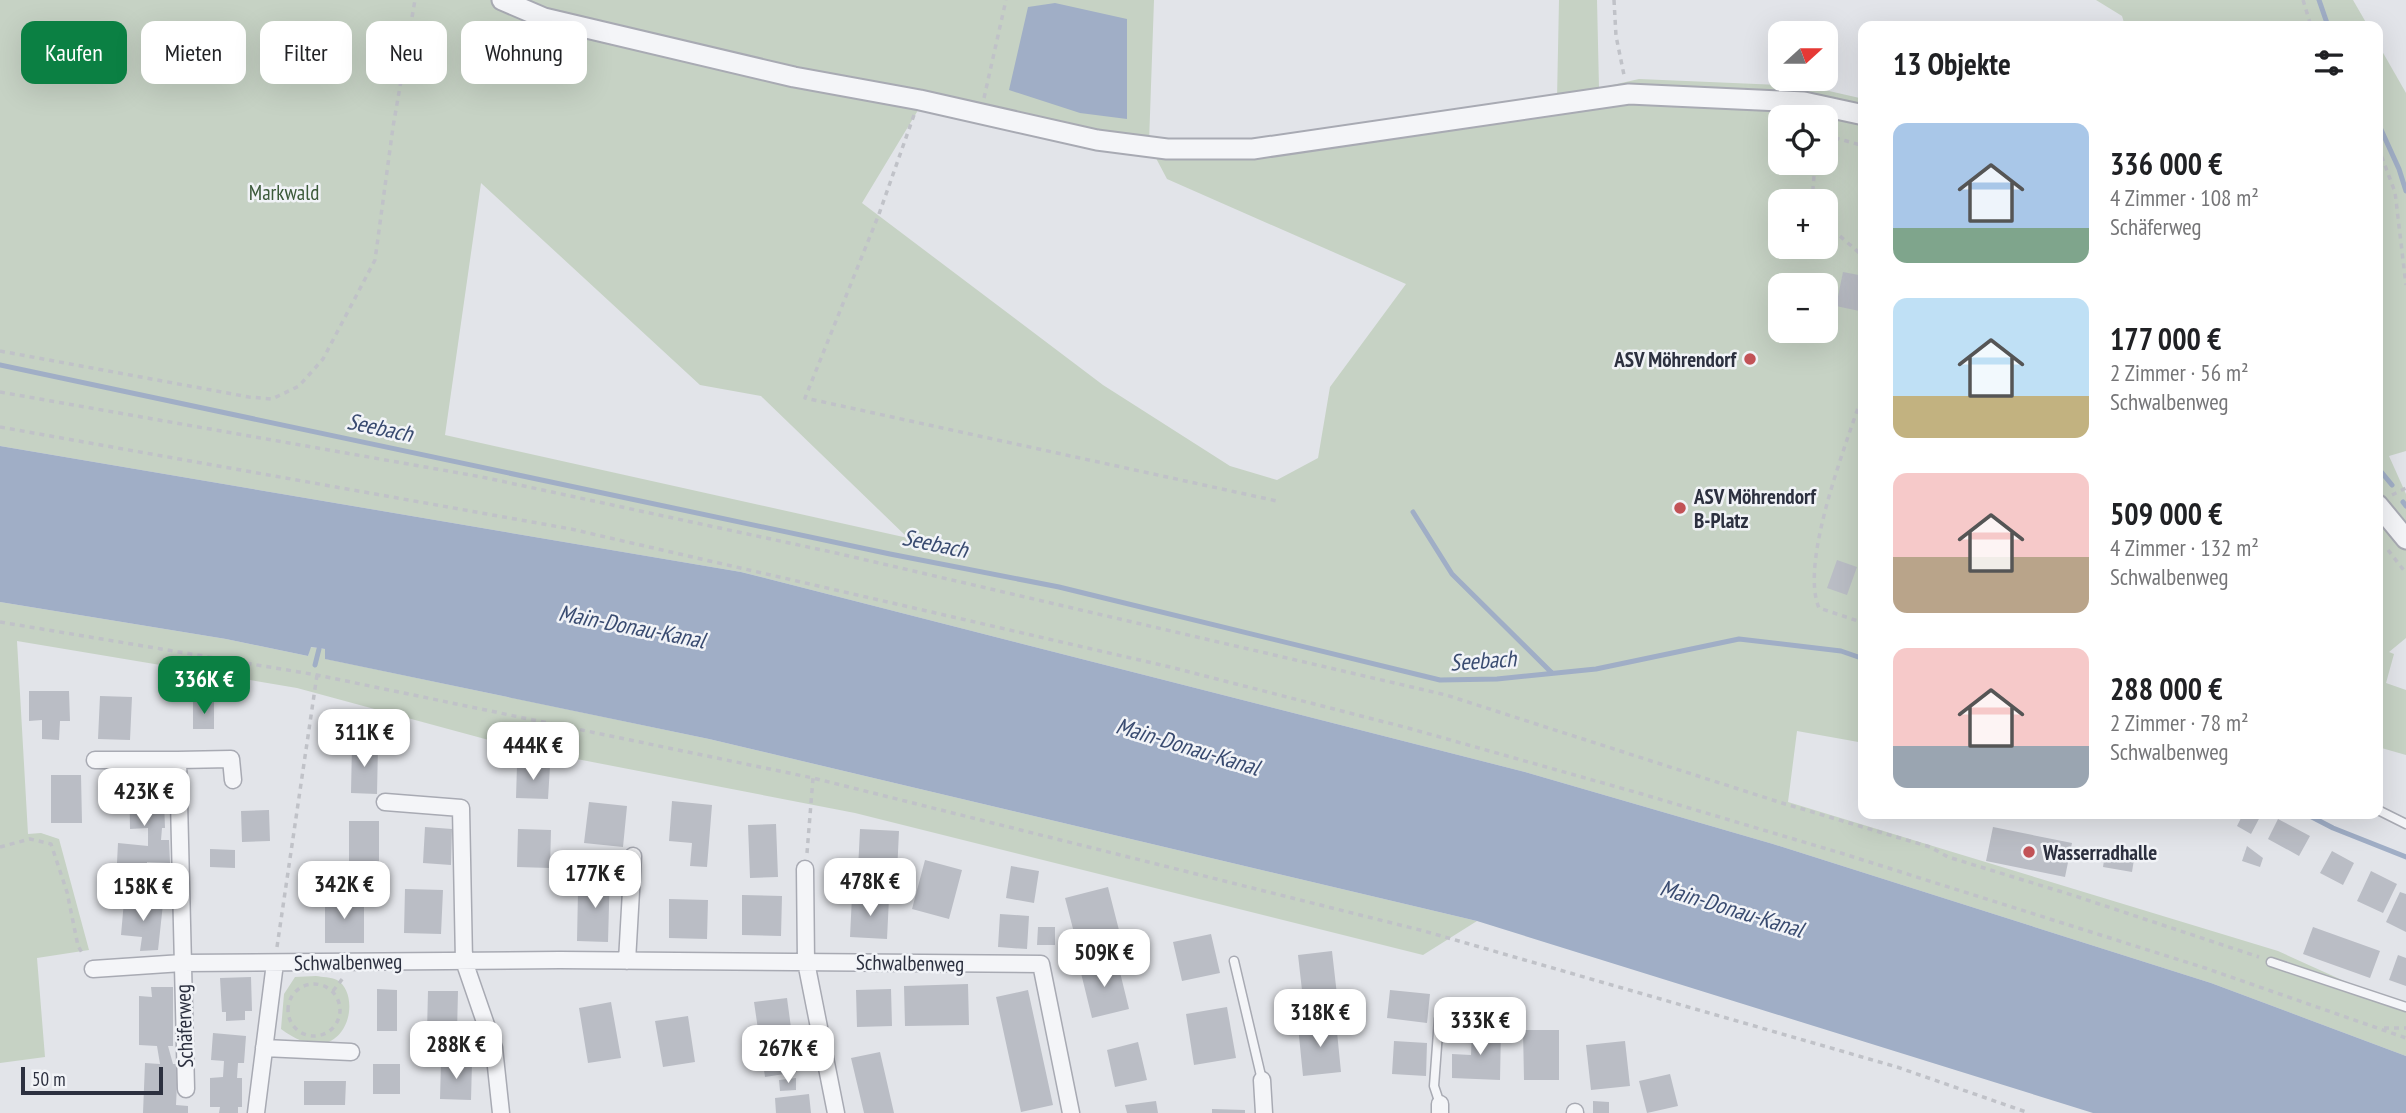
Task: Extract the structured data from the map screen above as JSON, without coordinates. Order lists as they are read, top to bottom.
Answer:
{
  "streets": {
    "street": ["Schwalbenweg", "Schäferweg"]
  },
  "crossings": [
    ["Schwalbenweg", "Schäferweg"]
  ],
  "water": ["Seebach", "Main-Donau-Kanal"],
  "parks": ["Markwald"],
  "places": ["ASV Möhrendorf", "ASV Möhrendorf B-Platz", "Wasserradhalle"],
  "scale_bar": "50 m",
  "north": "right",
  "page": {
    "map_buttons": ["+", "−"],
    "chip": [
      "Kaufen",
      "Mieten",
      "Filter",
      "Neu",
      "Wohnung"
    ],
    "heading": "13 Objekte",
    "list": [
      {
        "name": "336 000 €",
        "note": "4 Zimmer · 108 m² · Schäferweg"
      },
      {
        "name": "177 000 €",
        "note": "2 Zimmer · 56 m² · Schwalbenweg"
      },
      {
        "name": "509 000 €",
        "note": "4 Zimmer · 132 m² · Schwalbenweg"
      },
      {
        "name": "288 000 €",
        "note": "2 Zimmer · 78 m² · Schwalbenweg"
      }
    ],
    "price": [
      "336K €",
      "311K €",
      "444K €",
      "423K €",
      "177K €",
      "478K €",
      "342K €",
      "158K €",
      "509K €",
      "318K €",
      "333K €",
      "288K €",
      "267K €"
    ],
    "scale": "50 m"
  }
}
